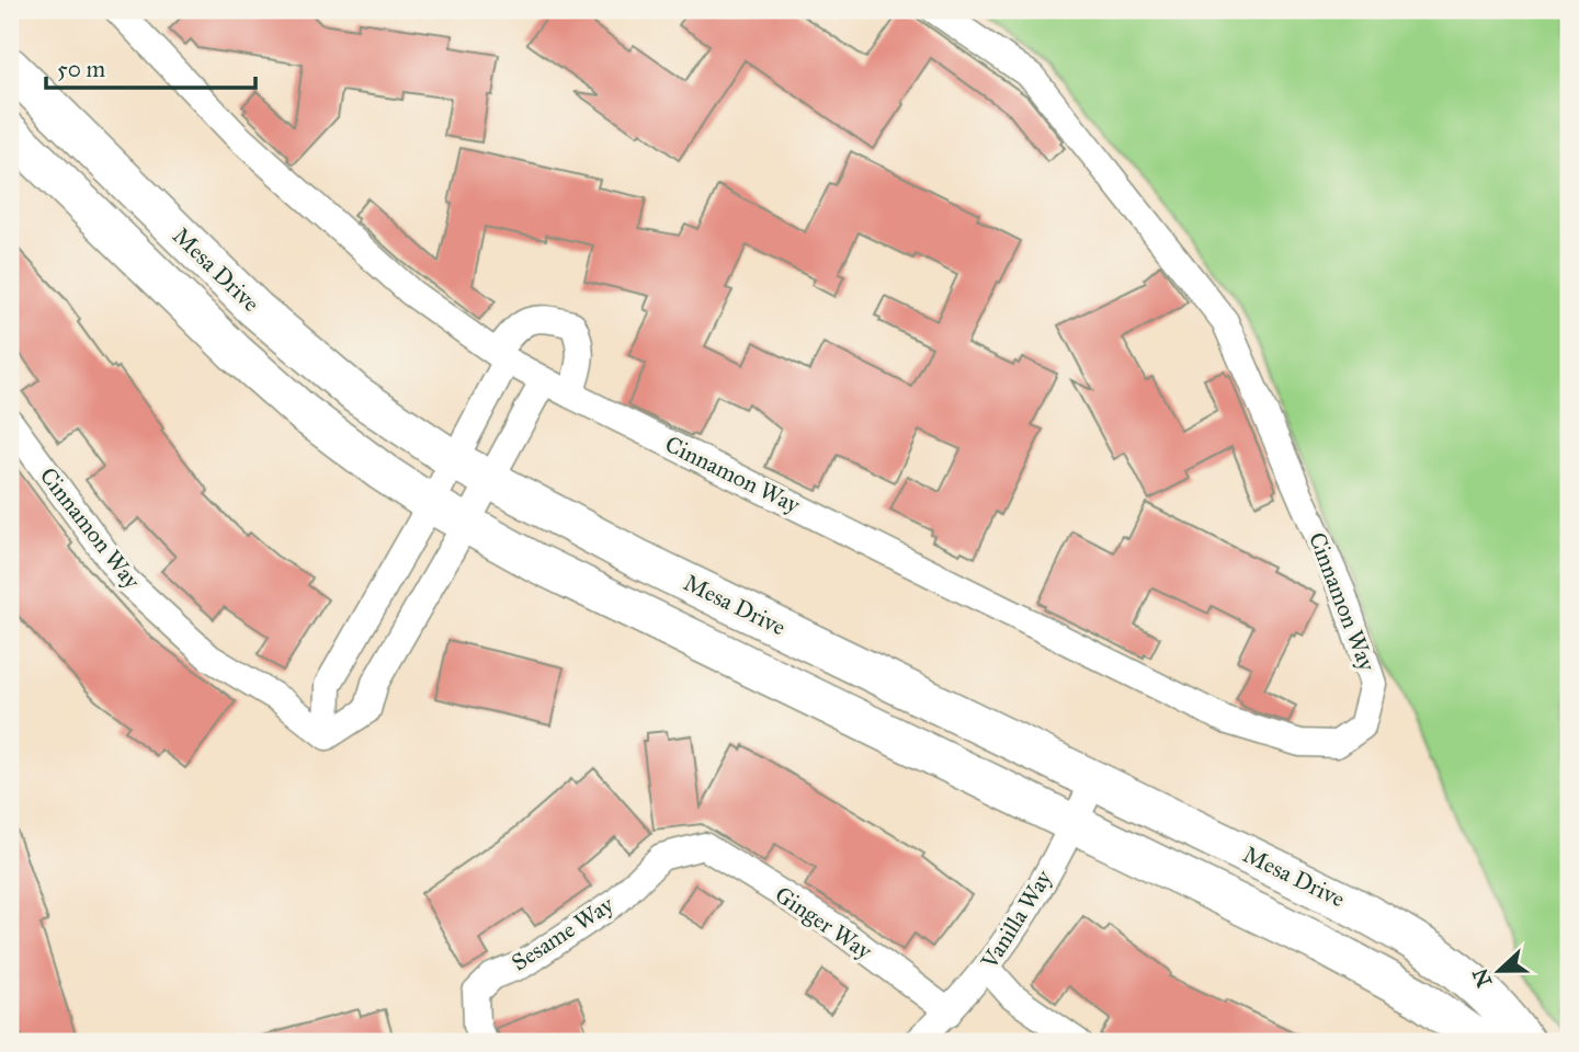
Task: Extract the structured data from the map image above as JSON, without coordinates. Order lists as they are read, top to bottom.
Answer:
{
  "streets": {
    "main road": ["Mesa Drive"],
    "street": [
      "Cinnamon Way",
      "Vanilla Way",
      "Ginger Way",
      "Sesame Way"
    ]
  },
  "crossings": [
    ["Mesa Drive", "Vanilla Way"],
    ["Vanilla Way", "Ginger Way"],
    ["Ginger Way", "Sesame Way"]
  ],
  "scale_bar": "50 m",
  "north": "left"
}
